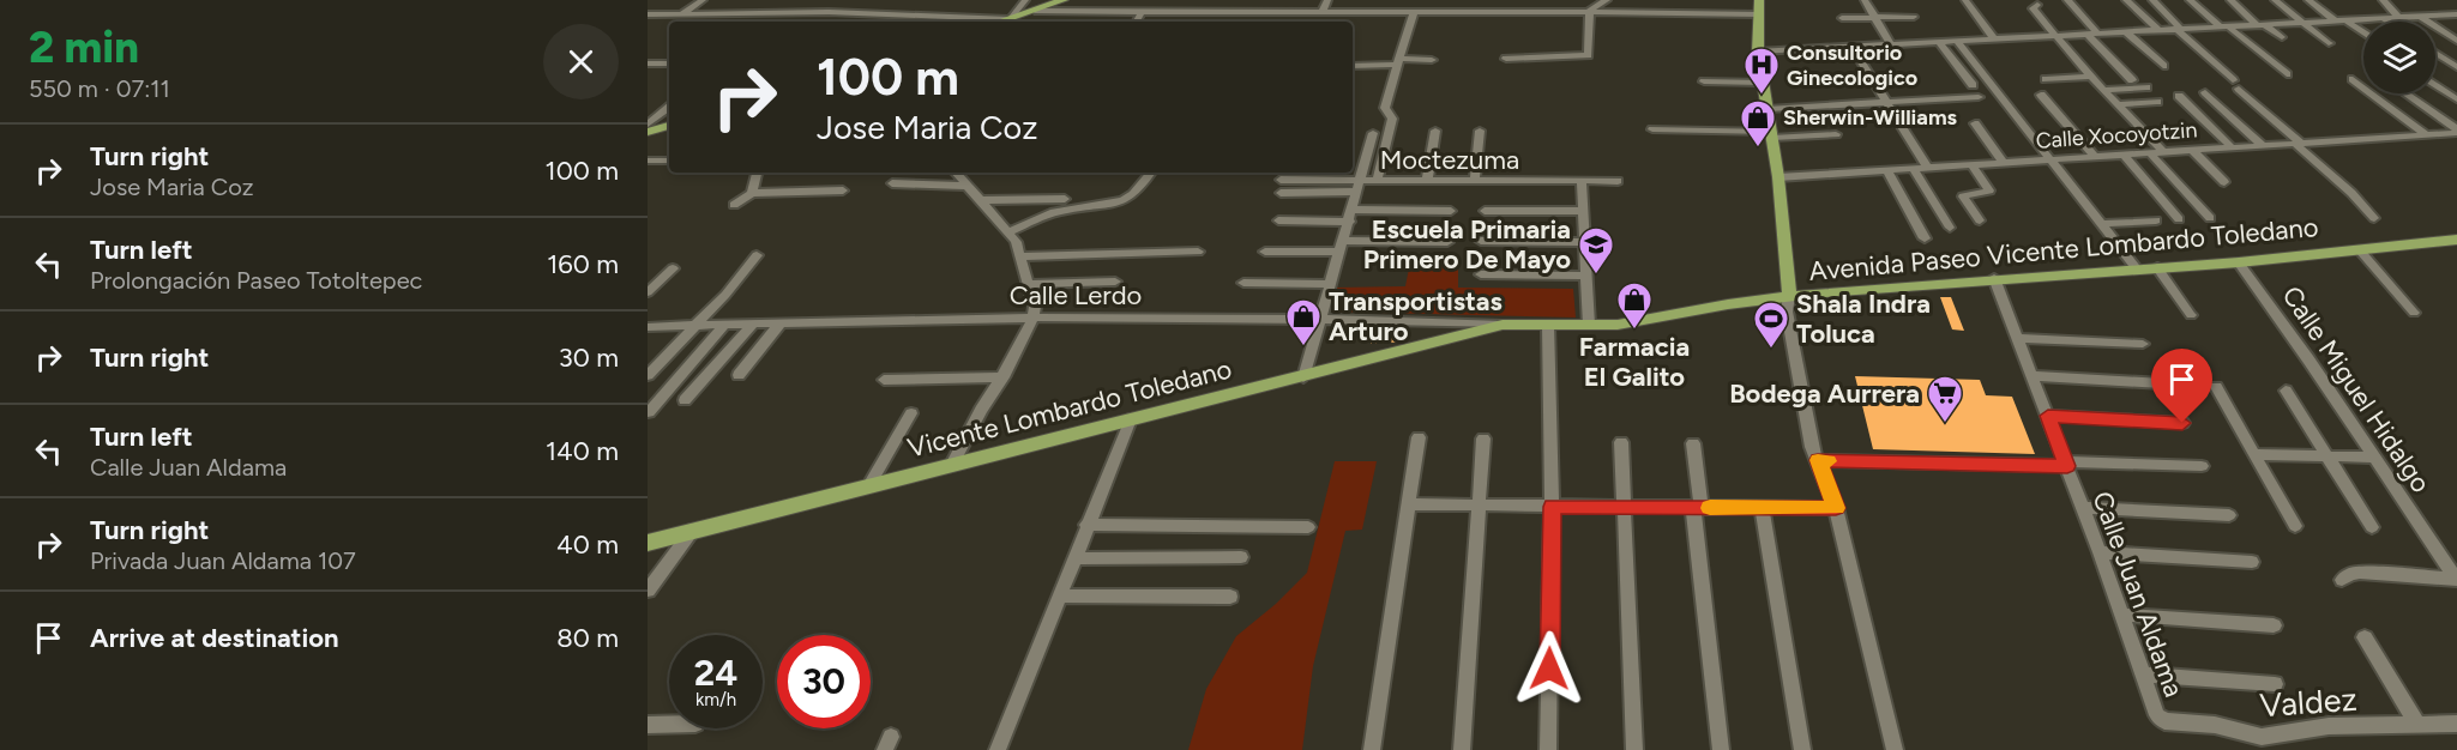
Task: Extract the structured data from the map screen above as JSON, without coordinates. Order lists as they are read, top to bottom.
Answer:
{
  "streets": {
    "main road": ["Avenida Paseo Vicente Lombardo Toledano", "Vicente Lombardo Toledano"],
    "street": [
      "Calle Xocoyotzin",
      "Moctezuma",
      "Calle Lerdo",
      "Calle Miguel Hidalgo",
      "Calle Juan Aldama",
      "Valdez"
    ]
  },
  "crossings": [
    ["Avenida Paseo Vicente Lombardo Toledano", "Calle Lerdo"],
    ["Avenida Paseo Vicente Lombardo Toledano", "Calle Miguel Hidalgo"],
    ["Avenida Paseo Vicente Lombardo Toledano", "Vicente Lombardo Toledano"],
    ["Avenida Paseo Vicente Lombardo Toledano", "Calle Juan Aldama"],
    ["Calle Lerdo", "Vicente Lombardo Toledano"],
    ["Calle Juan Aldama", "Valdez"]
  ],
  "places": {
    "hospital": ["Consultorio Ginecologico"],
    "shop": ["Sherwin-Williams", "Farmacia El Galito", "Transportistas Arturo"],
    "school or university": ["Escuela Primaria Primero De Mayo"],
    "sports": ["Shala Indra Toluca"],
    "supermarket": ["Bodega Aurrera"]
  },
  "page": {
    "heading": ["2 min", "550 m · 07:11"],
    "turn": ["100 m", "Jose Maria Coz"],
    "list": [
      {
        "name": "Turn right",
        "note": "Jose Maria Coz",
        "value": "100 m"
      },
      {
        "name": "Turn left",
        "note": "Prolongación Paseo Totoltepec",
        "value": "160 m"
      },
      {
        "name": "Turn right",
        "value": "30 m"
      },
      {
        "name": "Turn left",
        "note": "Calle Juan Aldama",
        "value": "140 m"
      },
      {
        "name": "Turn right",
        "note": "Privada Juan Aldama 107",
        "value": "40 m"
      },
      {
        "name": "Arrive at destination",
        "value": "80 m"
      }
    ],
    "speed": "24 km/h",
    "limit": "30"
  }
}
